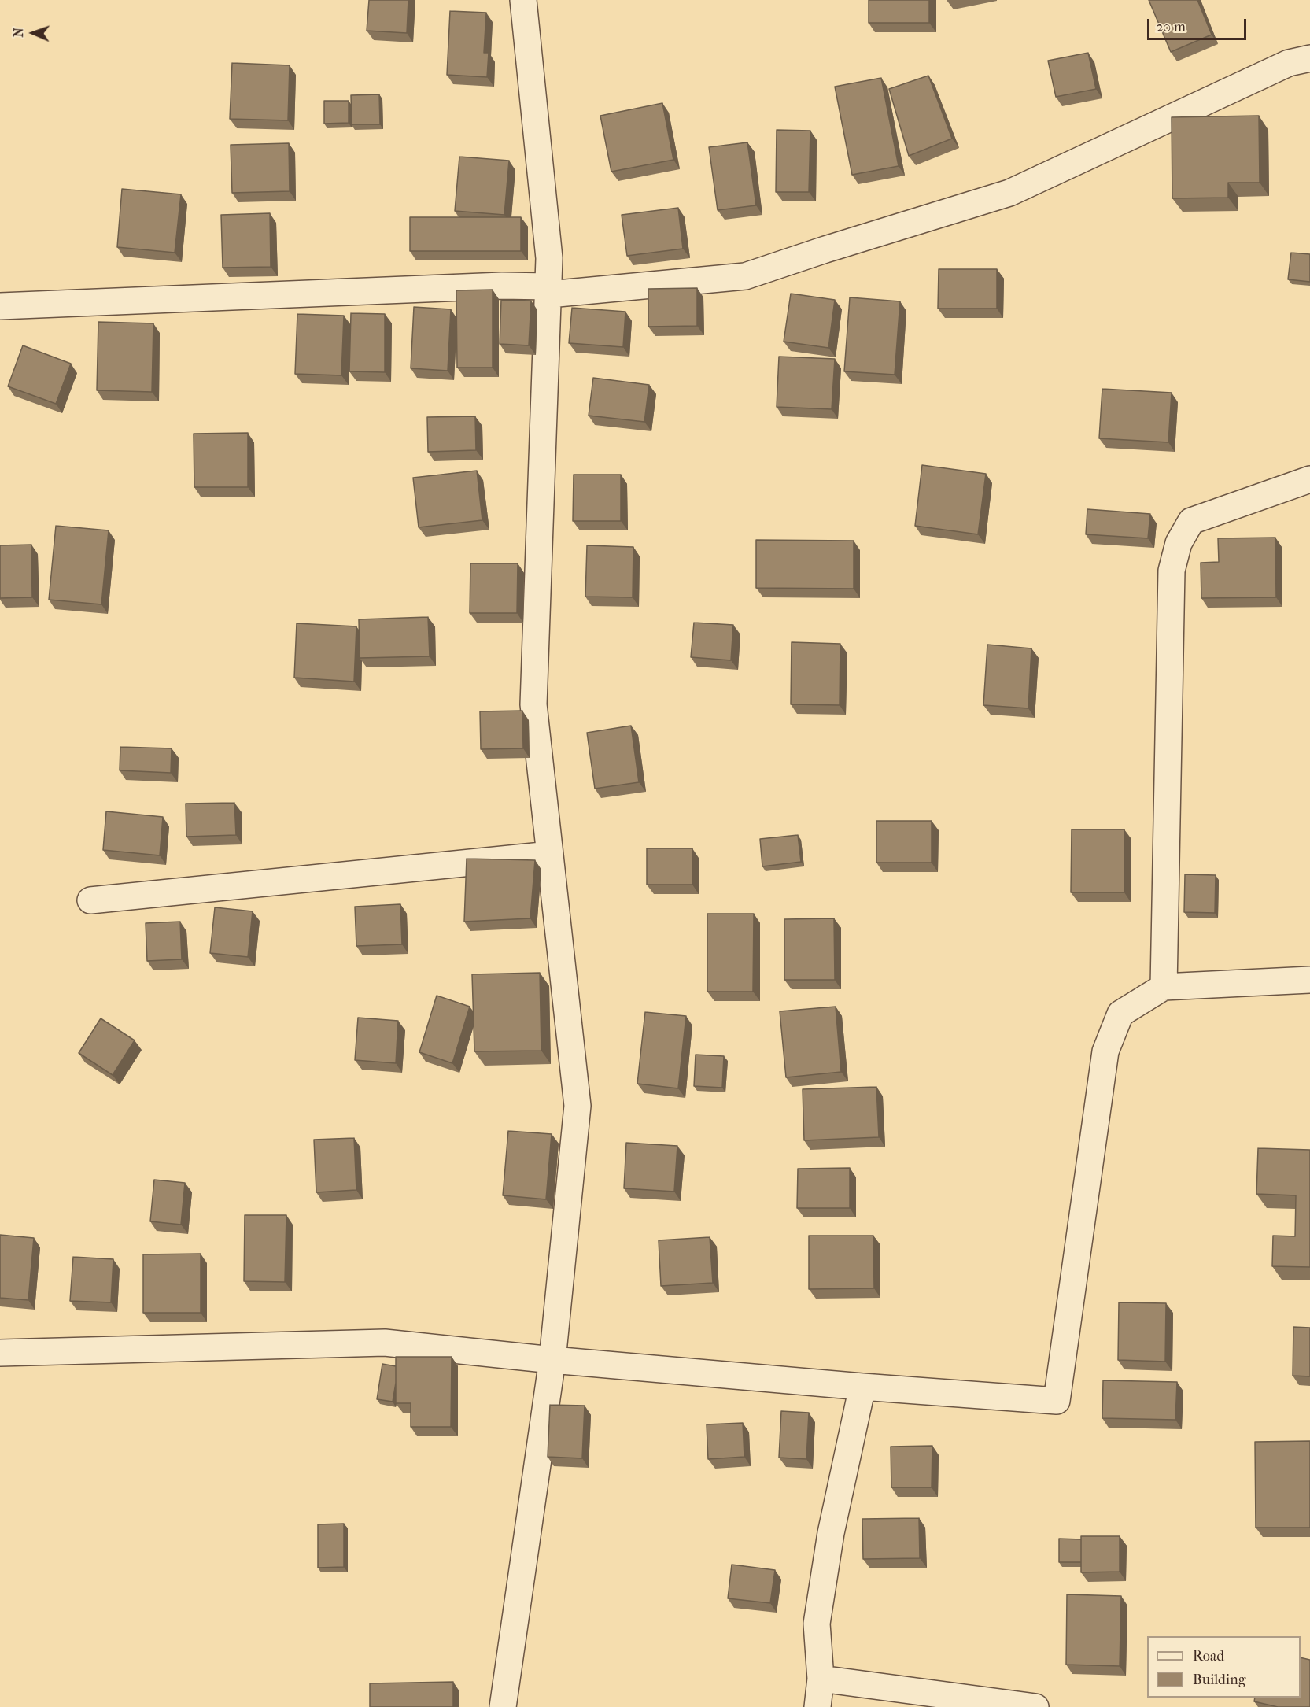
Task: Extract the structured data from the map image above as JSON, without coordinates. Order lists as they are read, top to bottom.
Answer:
{
  "legend": ["Road", "Building"],
  "scale_bar": "20 m",
  "north": "left"
}
